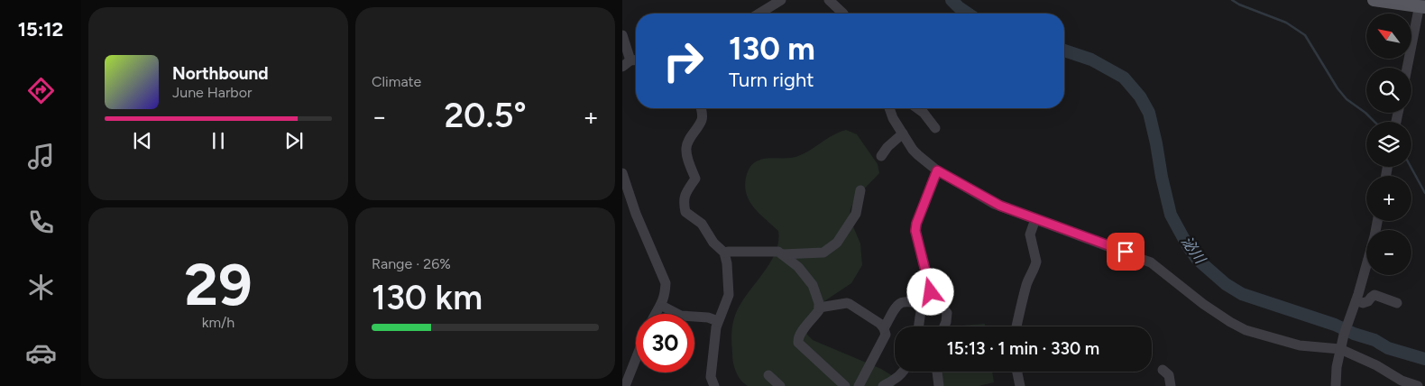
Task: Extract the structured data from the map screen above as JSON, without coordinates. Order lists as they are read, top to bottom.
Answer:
{
  "water": ["泌川"],
  "north": "top left",
  "page": {
    "tabs": "15:12",
    "tile": [
      "Climate",
      ["29", "km/h"],
      ["Range · 26%", "130 km"]
    ],
    "map_buttons": ["+", "−"],
    "turn": ["130 m", "Turn right"],
    "song": ["Northbound", "June Harbor"],
    "heat": ["−", "20.5°", "+"],
    "limit": "30",
    "trip": "15:13 · 1 min · 330 m"
  }
}
